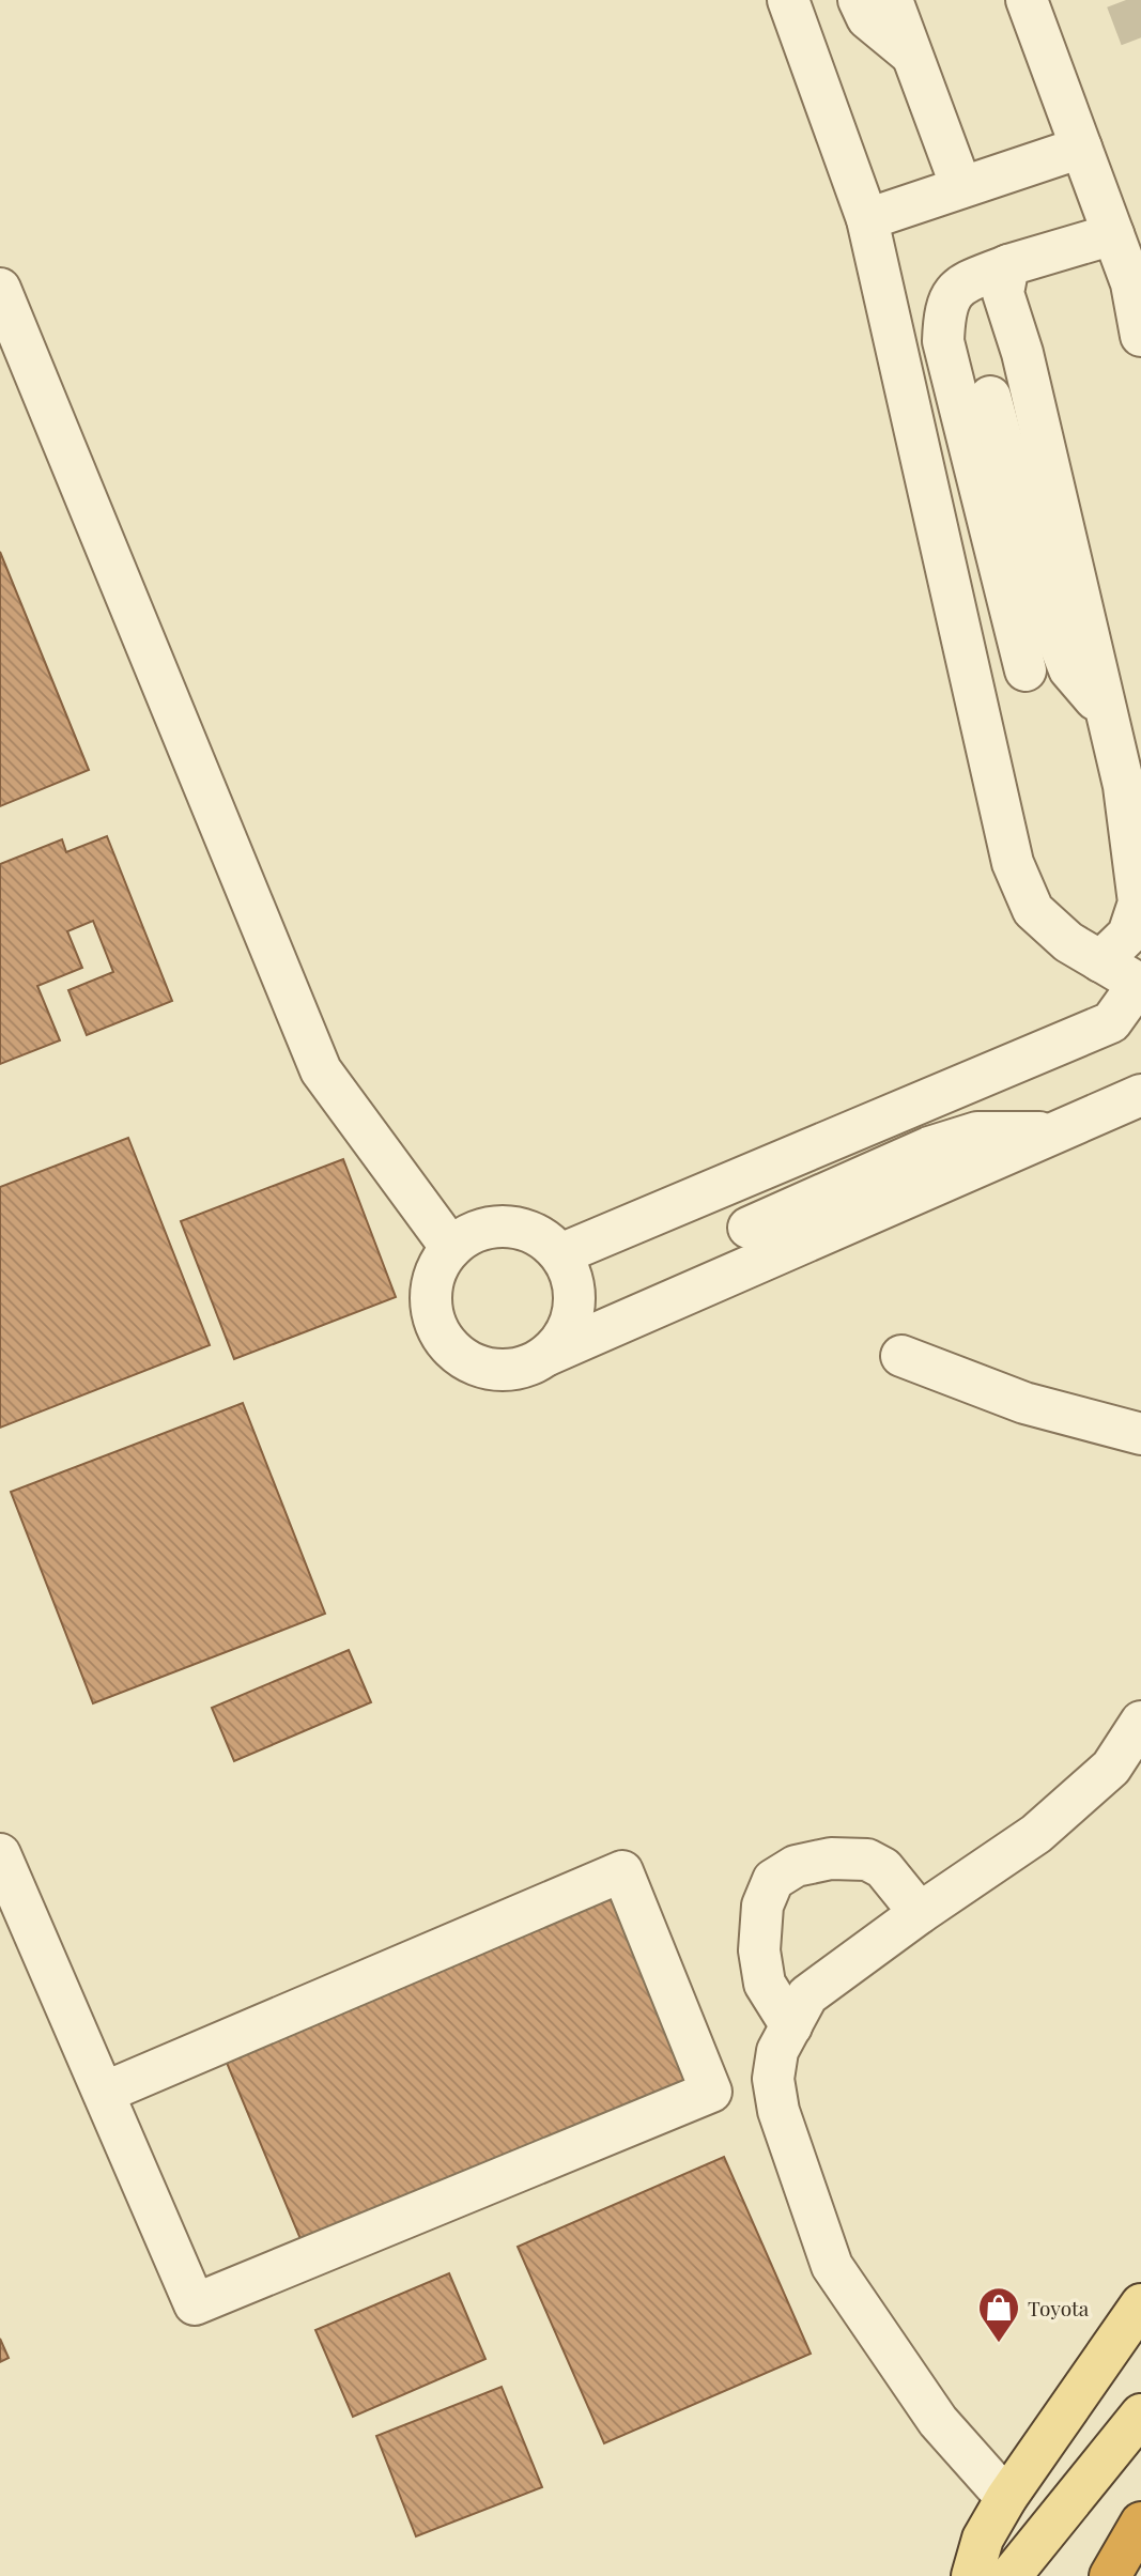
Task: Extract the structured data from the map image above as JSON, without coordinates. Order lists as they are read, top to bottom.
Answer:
{
  "places": {
    "shop": ["Toyota"]
  }
}
